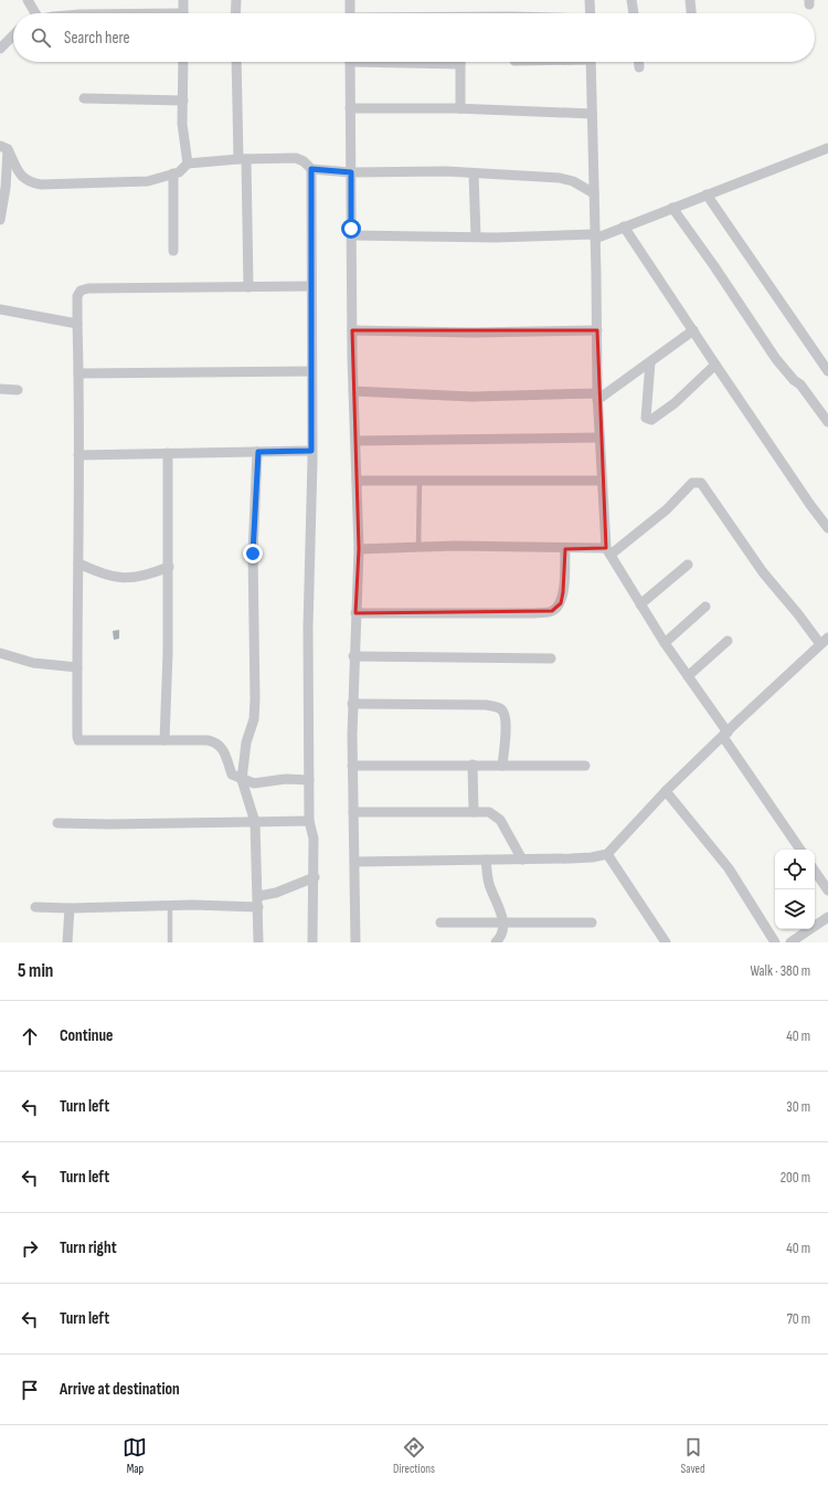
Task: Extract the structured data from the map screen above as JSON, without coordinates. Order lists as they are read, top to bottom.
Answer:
{
  "page": {
    "search": "Search here",
    "heading": ["5 min", "Walk · 380 m"],
    "list": [
      ["Continue", "40 m"],
      ["Turn left", "30 m"],
      ["Turn left", "200 m"],
      ["Turn right", "40 m"],
      ["Turn left", "70 m"],
      "Arrive at destination"
    ],
    "nav": ["Map", "Directions", "Saved"]
  }
}
